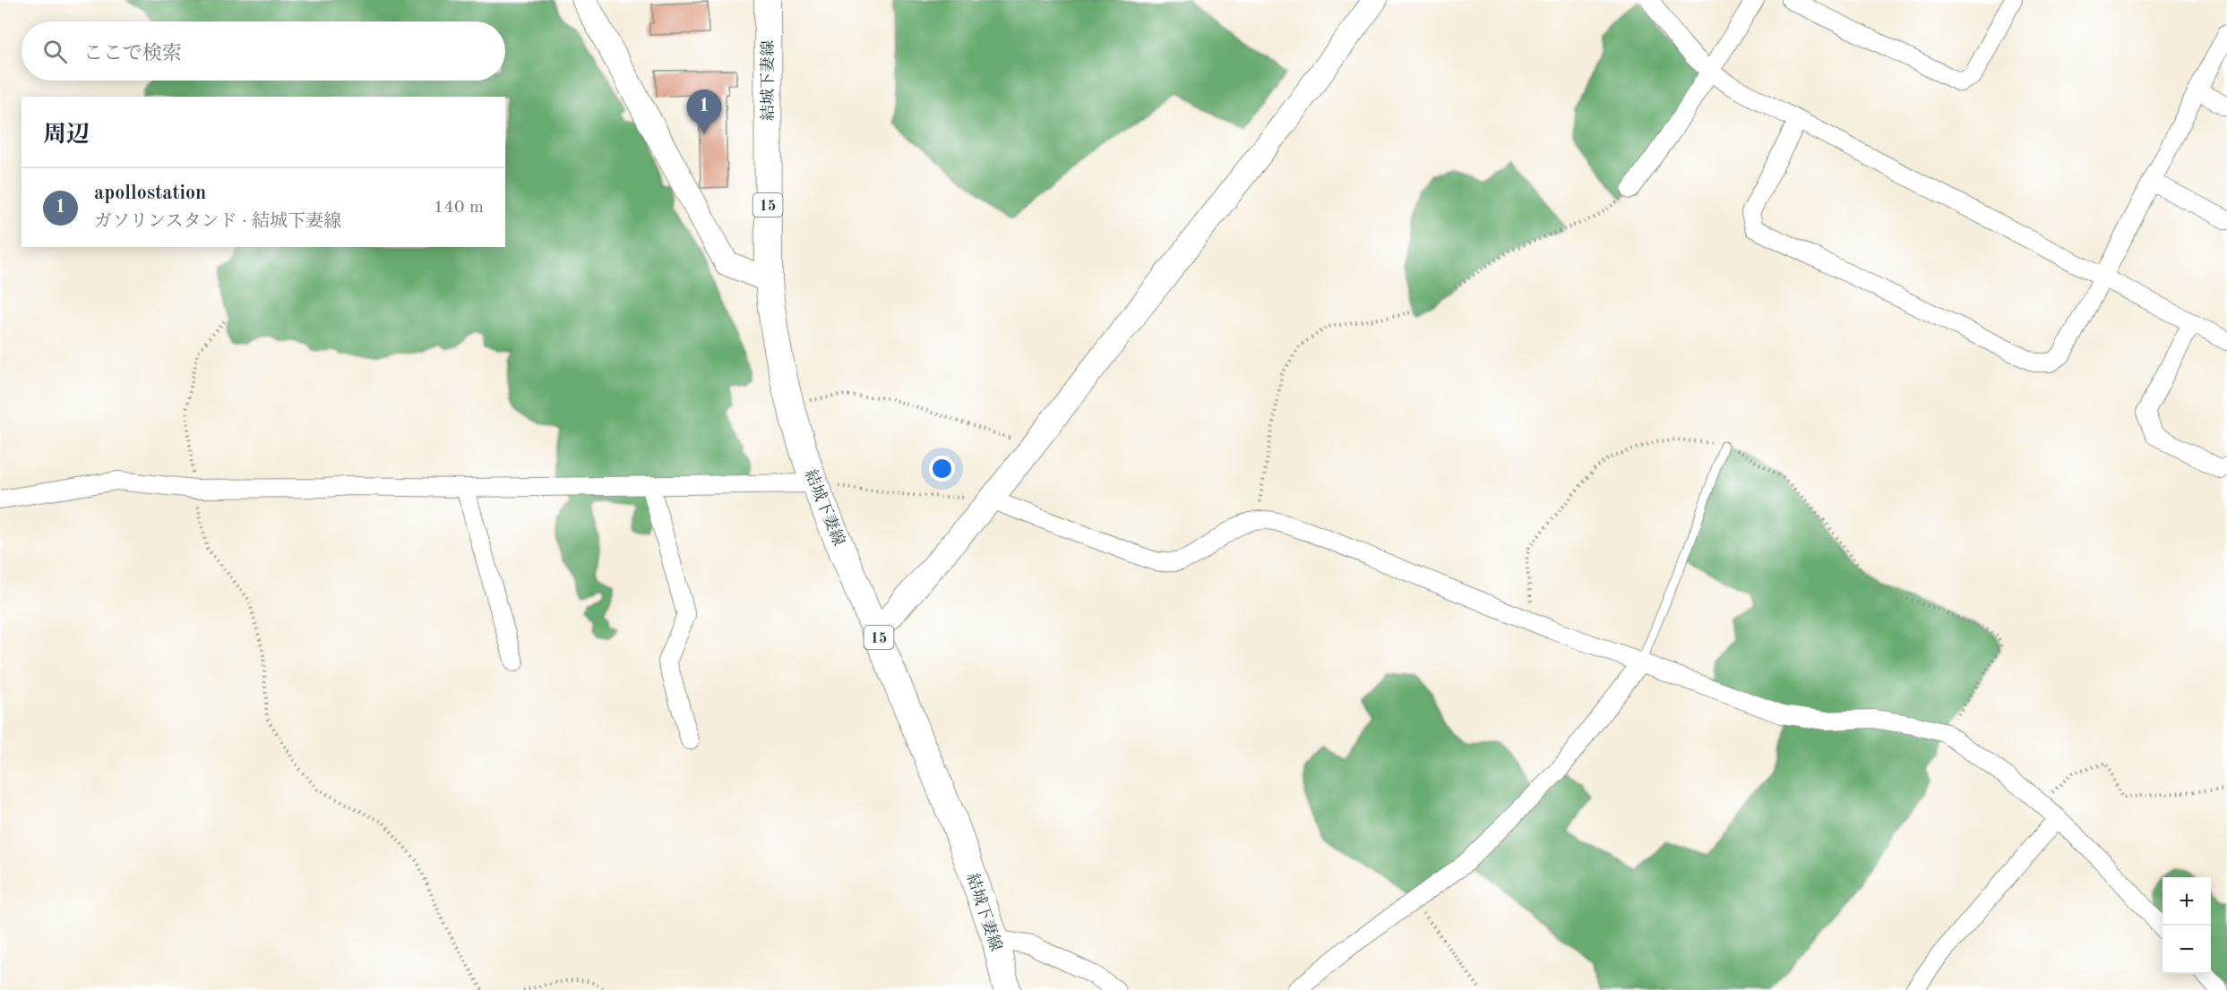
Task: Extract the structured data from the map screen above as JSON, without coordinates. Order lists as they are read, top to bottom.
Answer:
{
  "streets": {
    "main road": ["結城下妻線", "15"]
  },
  "page": {
    "search": "ここで検索",
    "pins": "1",
    "heading": "周辺",
    "list": [
      {
        "mark": "1",
        "name": "apollostation",
        "note": "ガソリンスタンド · 結城下妻線",
        "value": "140 m"
      }
    ],
    "map_buttons": ["+", "−"]
  }
}
